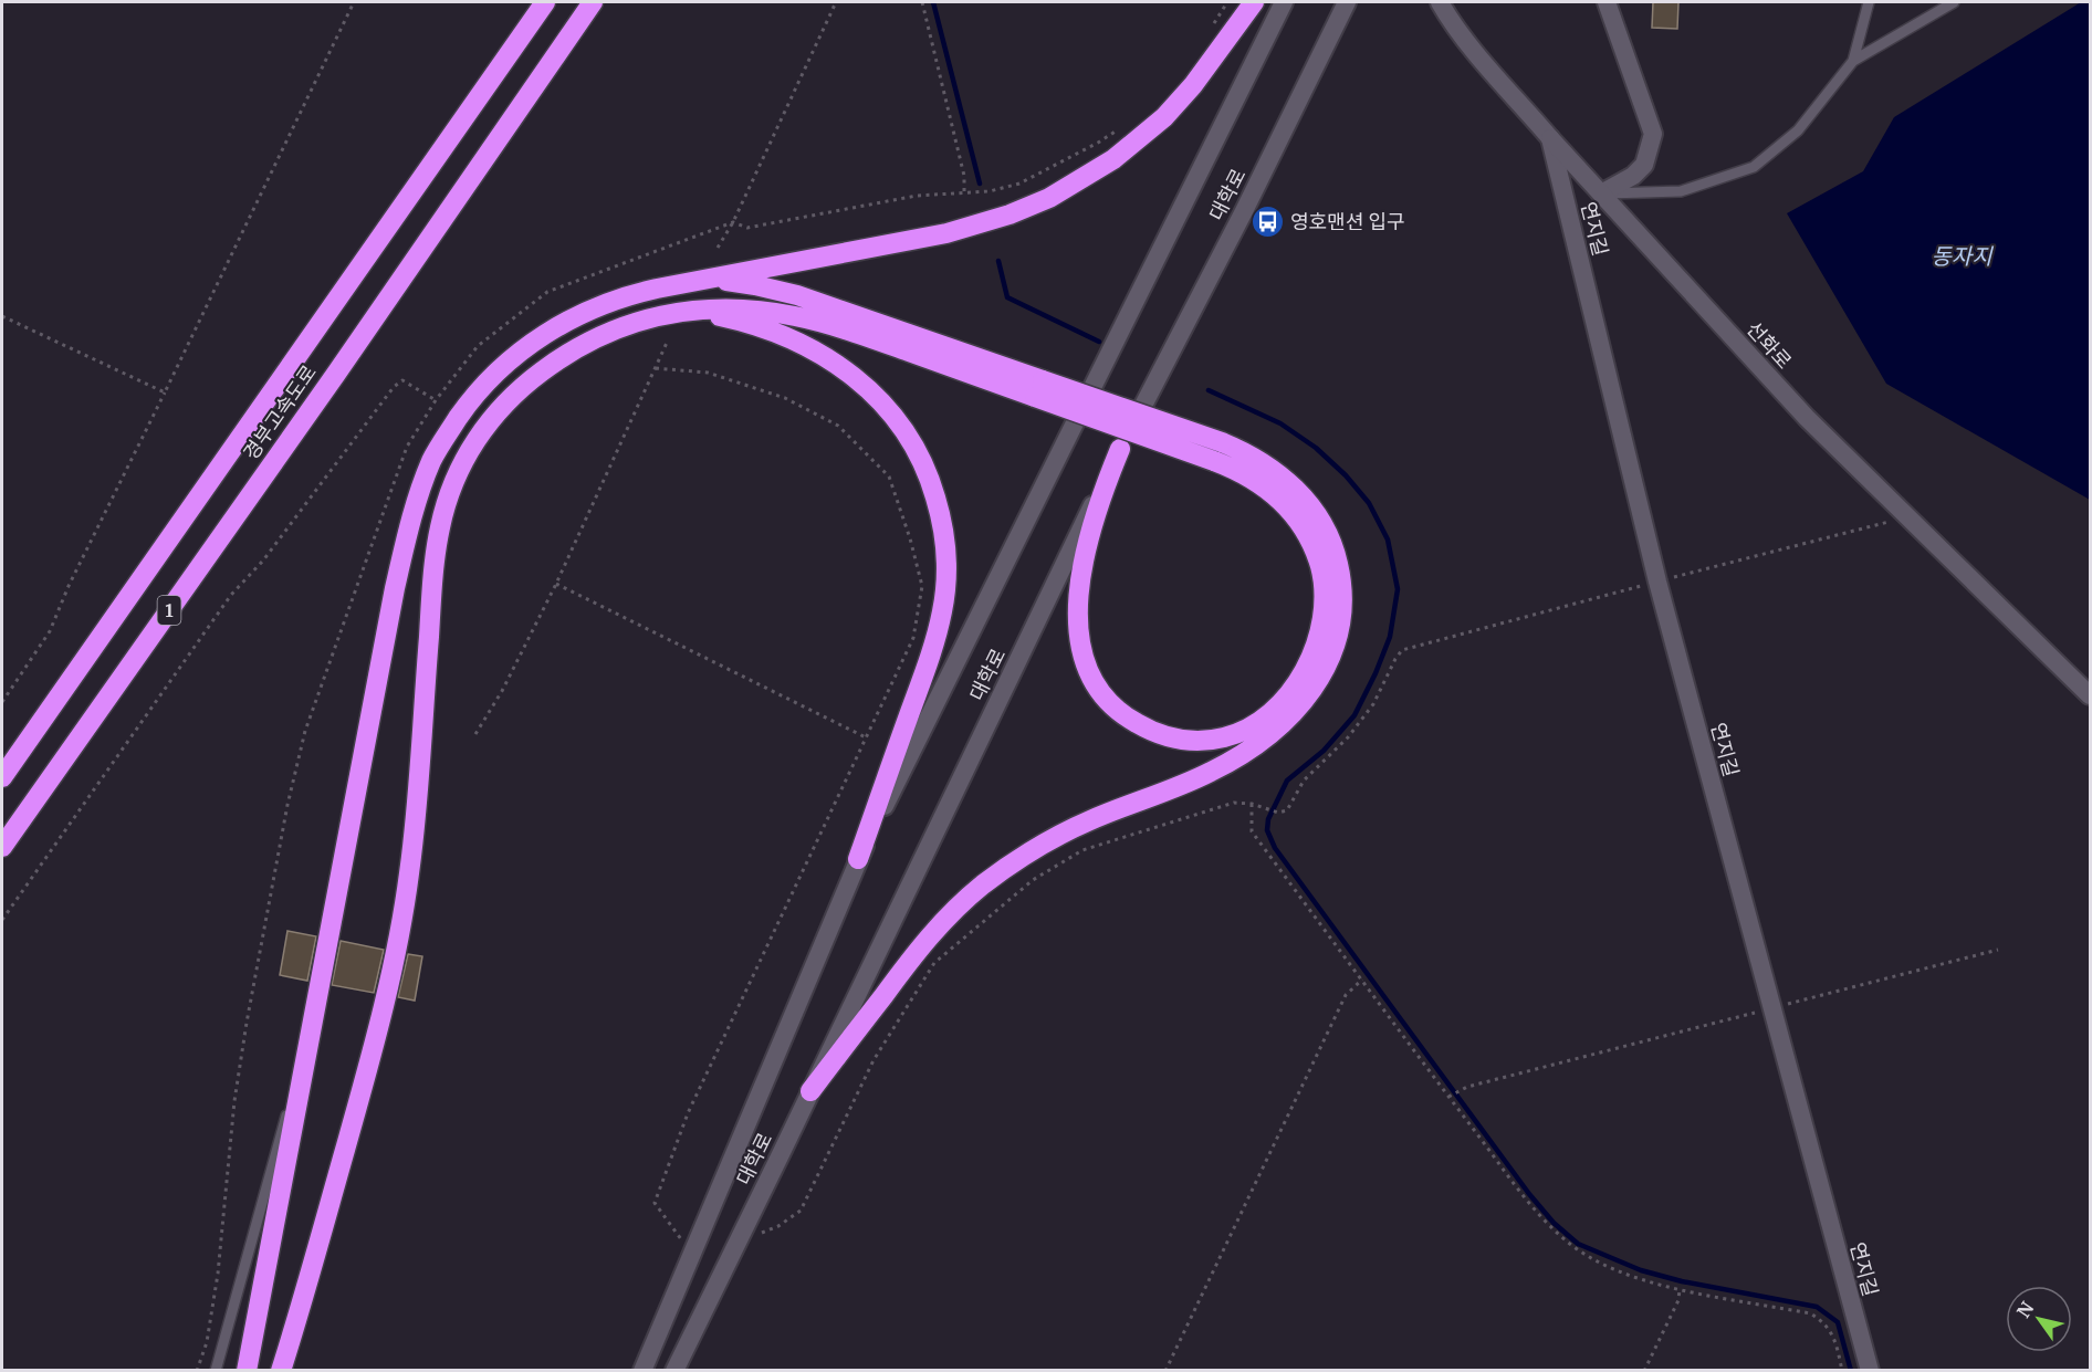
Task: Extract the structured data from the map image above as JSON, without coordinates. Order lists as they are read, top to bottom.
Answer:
{
  "streets": {
    "highway": ["경부고속도로", "1"],
    "main road": ["대학로", "연지길", "선화로"]
  },
  "crossings": [
    ["연지길", "선화로"]
  ],
  "water": ["동자지"],
  "places": {
    "bus stop": ["영호맨션 입구"]
  },
  "north": "top left"
}
